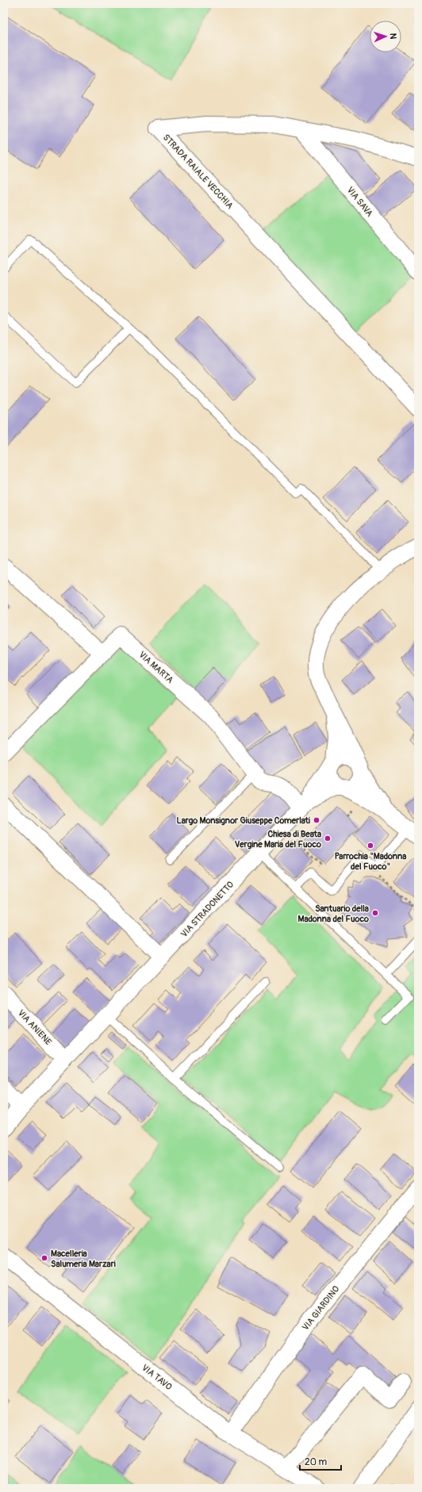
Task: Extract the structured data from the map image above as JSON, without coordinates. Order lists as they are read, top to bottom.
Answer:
{
  "streets": {
    "street": [
      "STRADA RAIALE VECCHIA",
      "VIA SAVA",
      "VIA MARTA",
      "VIA STRADONETTO",
      "VIA ANIENE",
      "VIA GIARDINO",
      "VIA TAVO"
    ]
  },
  "crossings": [
    ["STRADA RAIALE VECCHIA", "VIA SAVA"],
    ["VIA MARTA", "VIA STRADONETTO"],
    ["VIA STRADONETTO", "VIA ANIENE"],
    ["VIA GIARDINO", "VIA TAVO"]
  ],
  "places": [
    "Largo Monsignor Giuseppe Comerlati",
    "Chiesa di Beata Vergine Maria del Fuoco",
    "Parrochia \"Madonna del Fuoco\"",
    "Santuario della Madonna del Fuoco",
    "Macelleria Salumeria Marzari"
  ],
  "scale_bar": "20 m",
  "north": "right"
}
